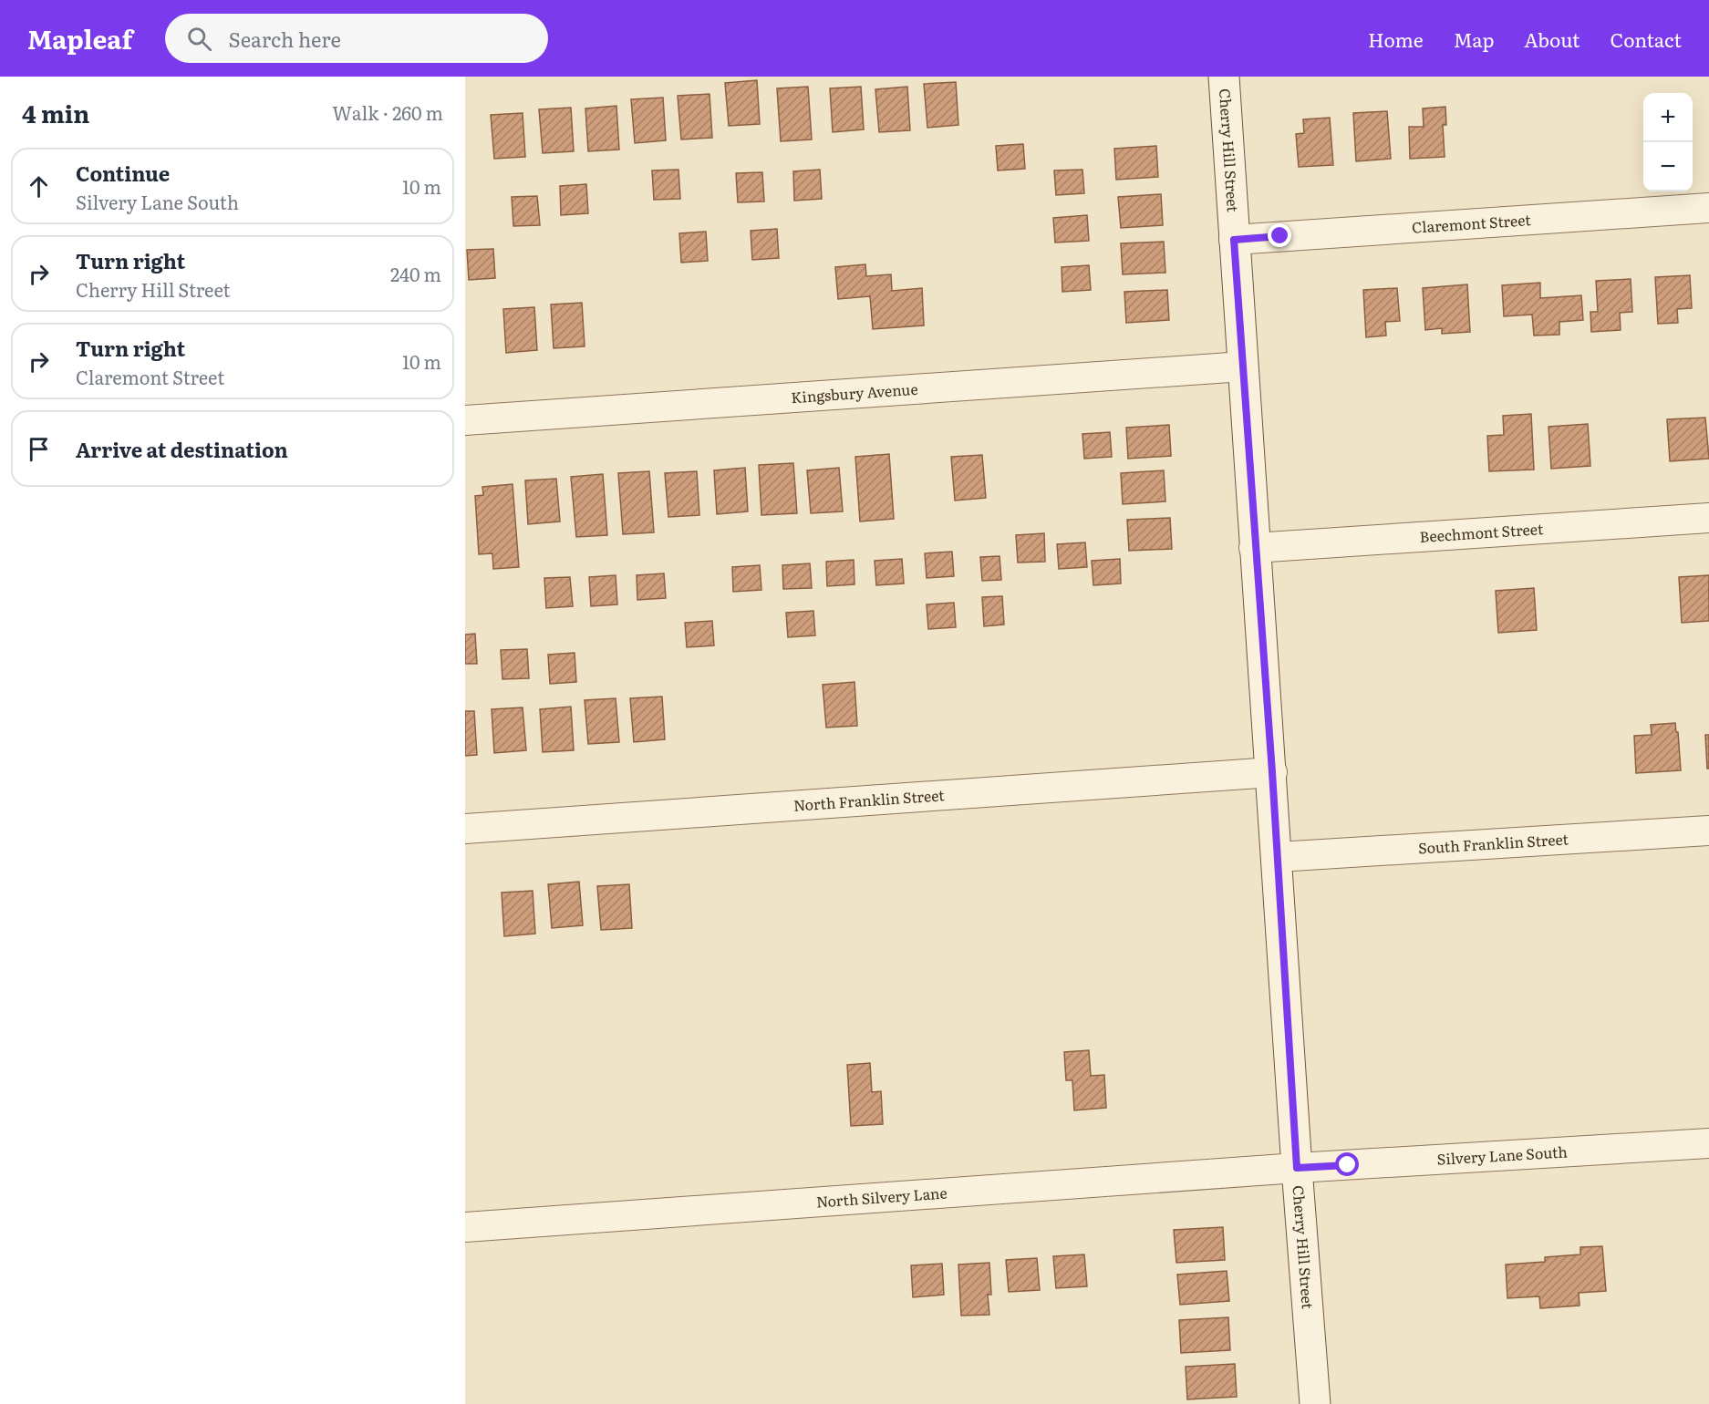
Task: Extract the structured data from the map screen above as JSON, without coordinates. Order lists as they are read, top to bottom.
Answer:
{
  "streets": {
    "main road": ["Cherry Hill Street"],
    "street": [
      "Claremont Street",
      "Kingsbury Avenue",
      "Beechmont Street",
      "North Franklin Street",
      "South Franklin Street",
      "Silvery Lane South",
      "North Silvery Lane"
    ]
  },
  "crossings": [
    ["Cherry Hill Street", "Claremont Street"],
    ["Cherry Hill Street", "Kingsbury Avenue"],
    ["Cherry Hill Street", "Beechmont Street"],
    ["Cherry Hill Street", "North Franklin Street"],
    ["Cherry Hill Street", "South Franklin Street"],
    ["Cherry Hill Street", "Silvery Lane South"],
    ["Cherry Hill Street", "North Silvery Lane"],
    ["Silvery Lane South", "North Silvery Lane"]
  ],
  "page": {
    "header": "Mapleaf",
    "search": "Search here",
    "nav": [
      "Home",
      "Map",
      "About",
      "Contact"
    ],
    "heading": ["4 min", "Walk · 260 m"],
    "map_buttons": ["+", "−"],
    "list": [
      ["Continue", "Silvery Lane South", "10 m"],
      ["Turn right", "Cherry Hill Street", "240 m"],
      ["Turn right", "Claremont Street", "10 m"],
      "Arrive at destination"
    ]
  }
}
